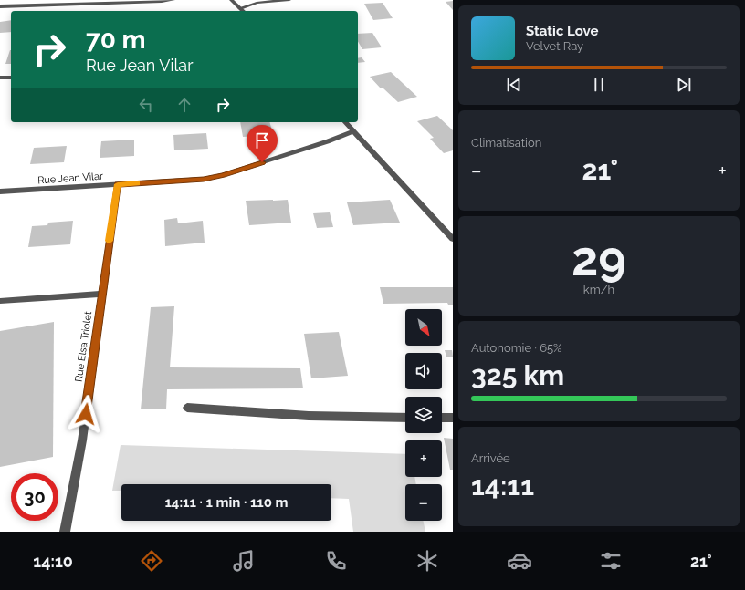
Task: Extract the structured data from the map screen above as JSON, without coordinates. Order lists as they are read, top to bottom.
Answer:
{
  "streets": {
    "street": ["Rue Jean Vilar", "Rue Elsa Triolet"]
  },
  "crossings": [
    ["Rue Jean Vilar", "Rue Elsa Triolet"]
  ],
  "north": "bottom right",
  "page": {
    "turn": ["70 m", "Rue Jean Vilar"],
    "song": ["Static Love", "Velvet Ray"],
    "tile": [
      "Climatisation",
      ["29", "km/h"],
      ["Autonomie · 65%", "325 km"],
      ["Arrivée", "14:11"]
    ],
    "heat": ["−", "21°", "+"],
    "map_buttons": ["+", "−"],
    "limit": "30",
    "trip": "14:11 · 1 min · 110 m",
    "tabs": ["14:10", "21°"]
  }
}
